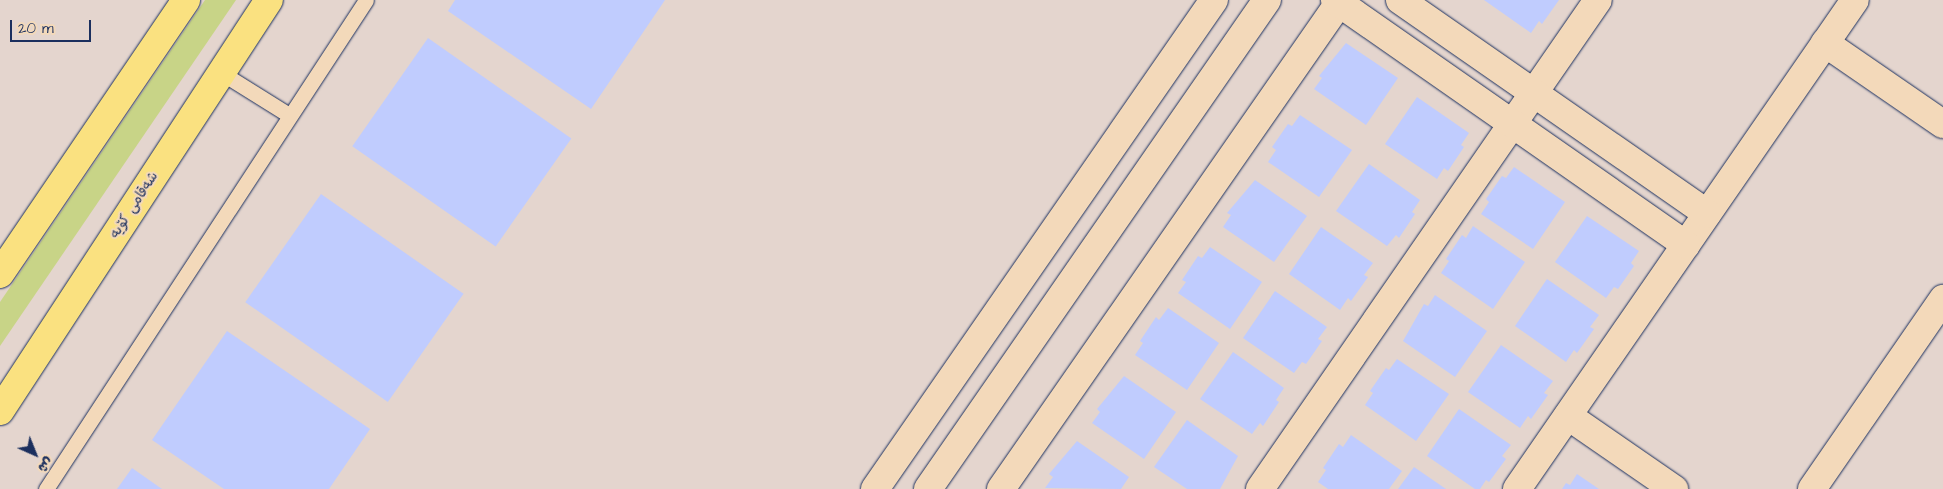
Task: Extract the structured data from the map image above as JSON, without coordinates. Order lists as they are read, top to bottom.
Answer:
{
  "streets": {
    "highway": ["شەقامی کۆیە"]
  },
  "scale_bar": "20 m",
  "north": "bottom right"
}
